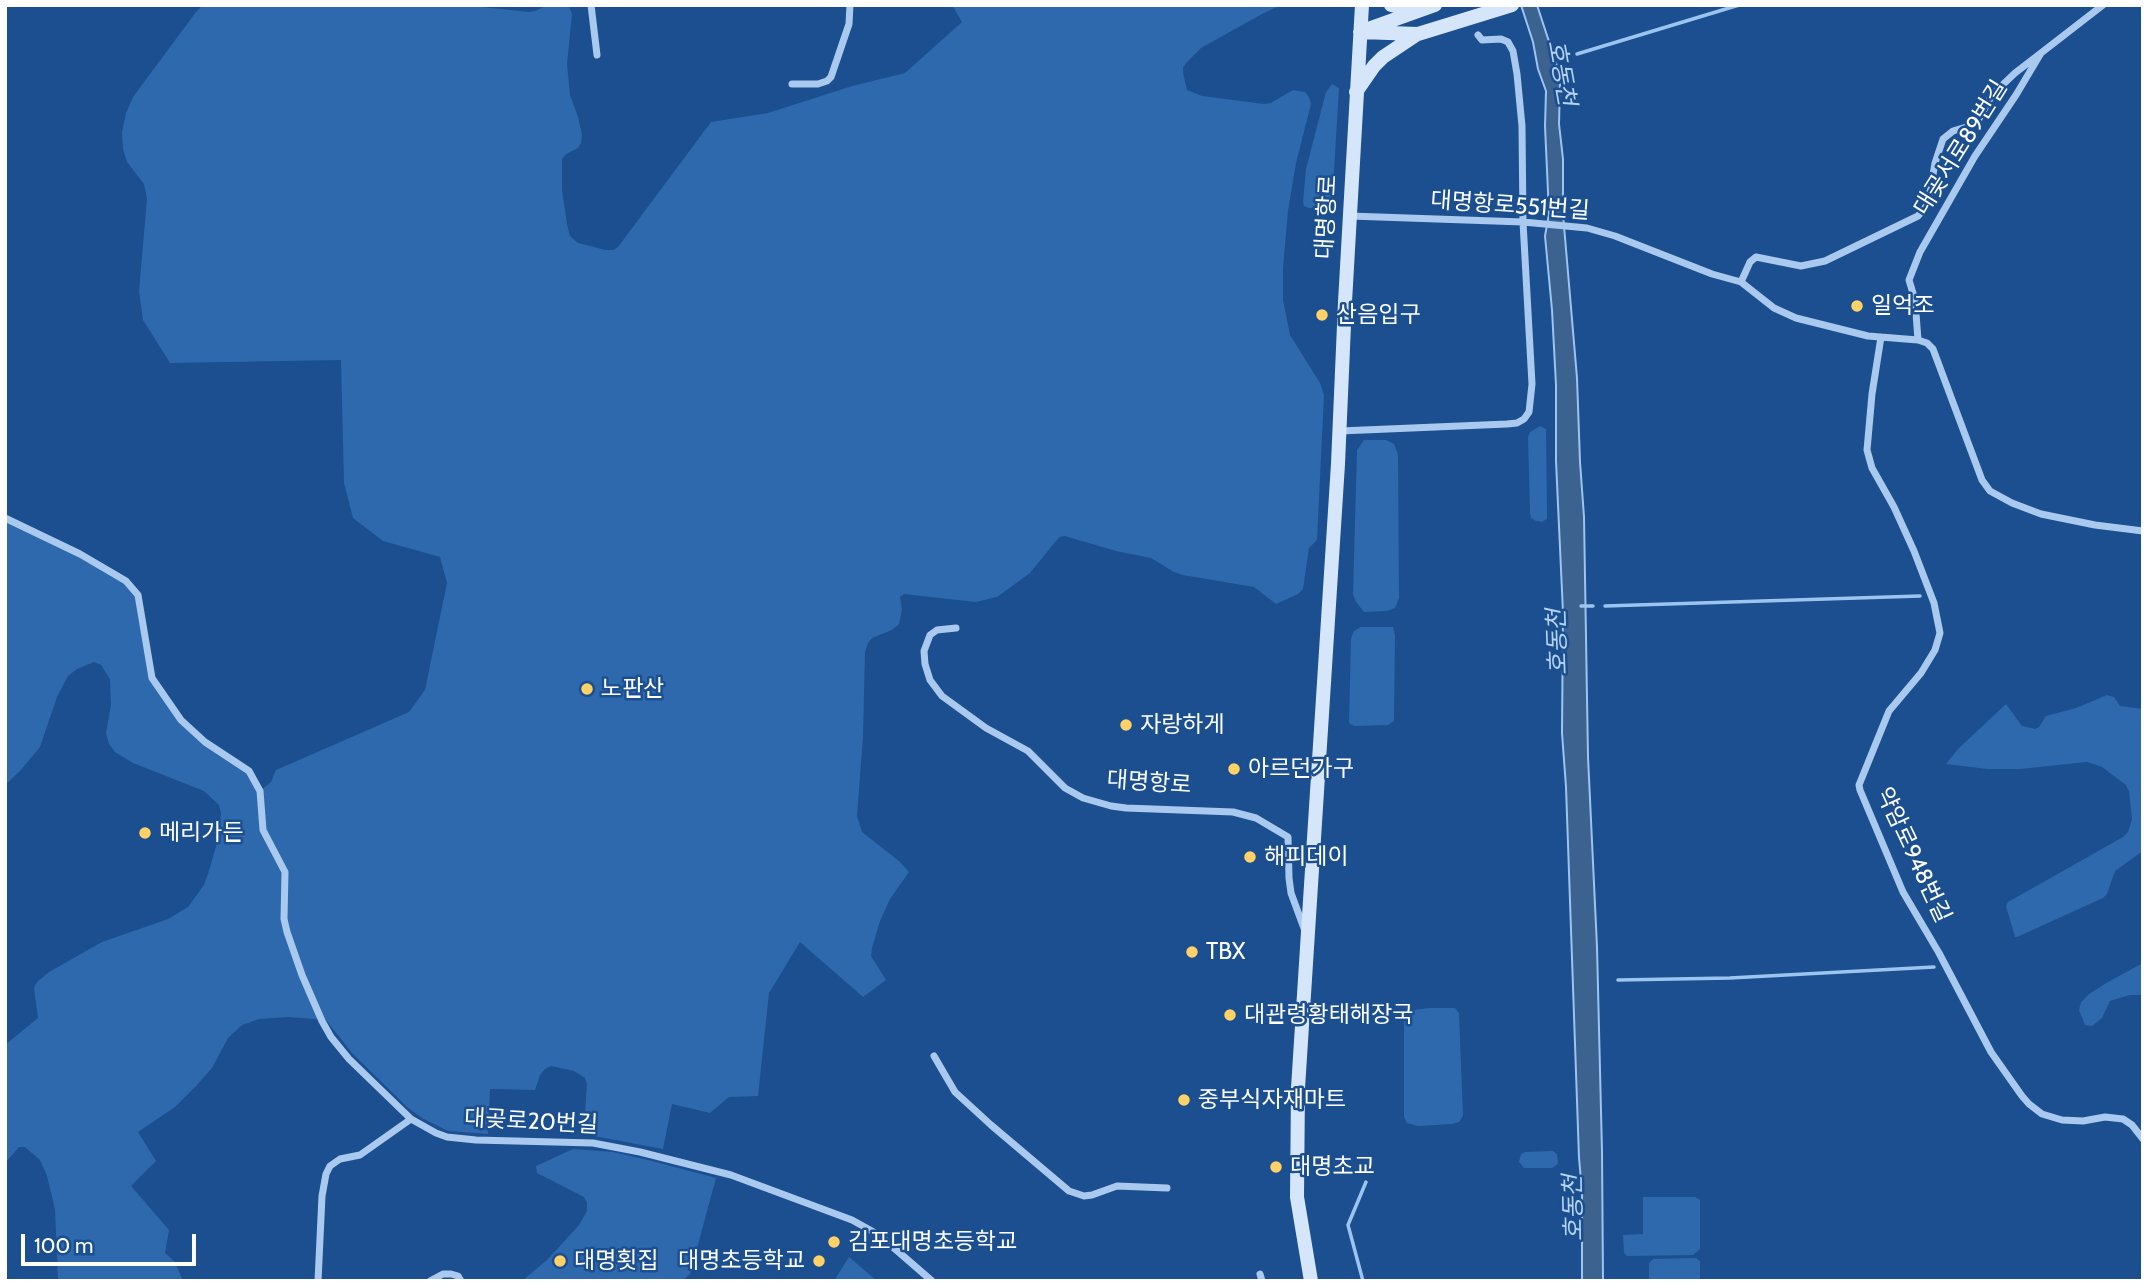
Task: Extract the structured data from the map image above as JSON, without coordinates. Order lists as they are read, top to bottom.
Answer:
{
  "streets": {
    "main road": ["대명항로"],
    "street": [
      "대곶서로89번길",
      "대명항로551번길",
      "약암로948번길",
      "대곶로20번길"
    ]
  },
  "crossings": [
    ["대곶서로89번길", "대명항로551번길"],
    ["대명항로551번길", "대명항로"],
    ["대명항로551번길", "약암로948번길"]
  ],
  "water": ["호동천"],
  "places": [
    "일억조",
    "산음입구",
    "노판산",
    "자랑하게",
    "아르던가구",
    "메리가든",
    "해피데이",
    "TBX",
    "대관령황태해장국",
    "중부식자재마트",
    "대명초교",
    "김포대명초등학교",
    "대명횟집",
    "대명초등학교"
  ],
  "scale_bar": "100 m"
}
